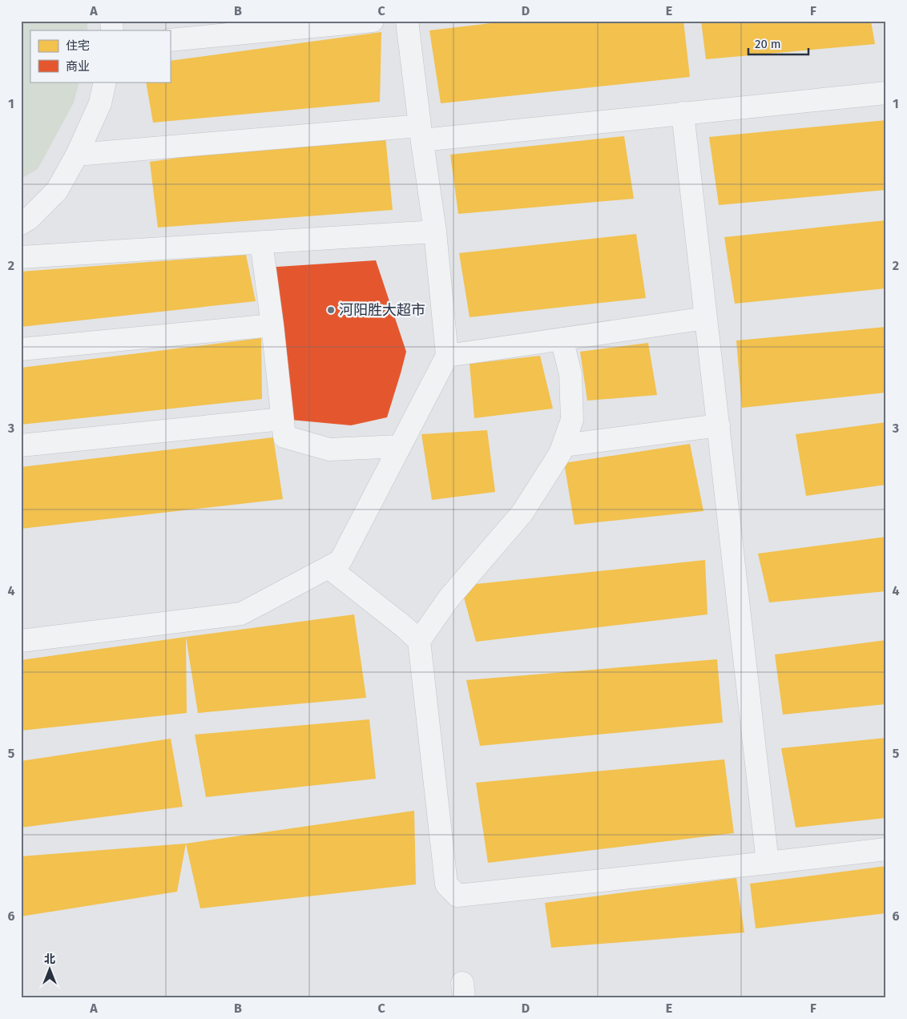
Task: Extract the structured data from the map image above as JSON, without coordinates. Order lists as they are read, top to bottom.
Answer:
{
  "places": ["河阳胜大超市"],
  "legend": ["住宅", "商业"],
  "scale_bar": "20 m",
  "north": "top",
  "grid": {
    "columns": [
      "A",
      "B",
      "C",
      "D",
      "E",
      "F"
    ],
    "rows": [
      "1",
      "2",
      "3",
      "4",
      "5",
      "6"
    ]
  }
}
